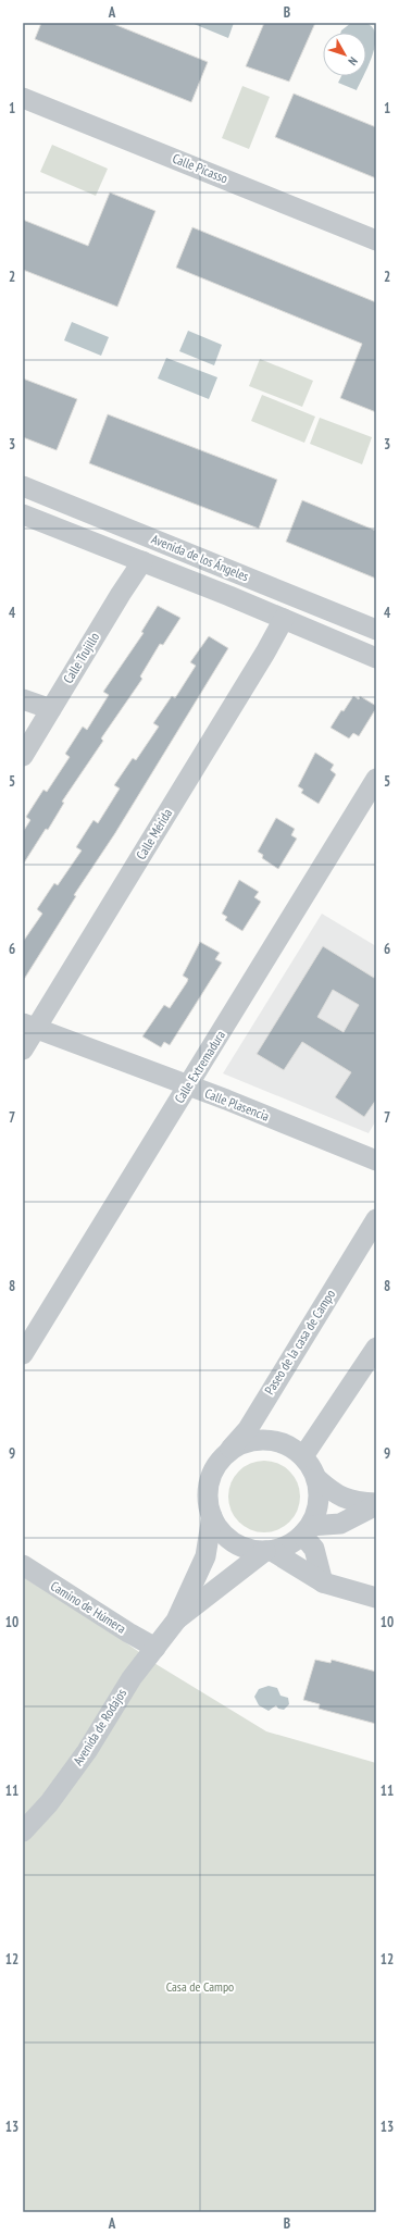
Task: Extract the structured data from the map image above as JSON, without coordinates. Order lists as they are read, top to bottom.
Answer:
{
  "streets": {
    "street": [
      "Calle Picasso",
      "Avenida de los Ángeles",
      "Calle Trujillo",
      "Calle Mérida",
      "Calle Extremadura",
      "Calle Plasencia",
      "Paseo de la casa de Campo",
      "Camino de Húmera",
      "Avenida de Rodajos"
    ]
  },
  "crossings": [
    ["Avenida de los Ángeles", "Calle Trujillo"],
    ["Avenida de los Ángeles", "Calle Mérida"],
    ["Calle Mérida", "Calle Plasencia"],
    ["Calle Extremadura", "Calle Plasencia"],
    ["Paseo de la casa de Campo", "Avenida de Rodajos"],
    ["Camino de Húmera", "Avenida de Rodajos"]
  ],
  "parks": ["Casa de Campo"],
  "north": "bottom right",
  "grid": {
    "columns": ["A", "B"],
    "rows": [
      "1",
      "2",
      "3",
      "4",
      "5",
      "6",
      "7",
      "8",
      "9",
      "10",
      "11",
      "12",
      "13"
    ]
  }
}
